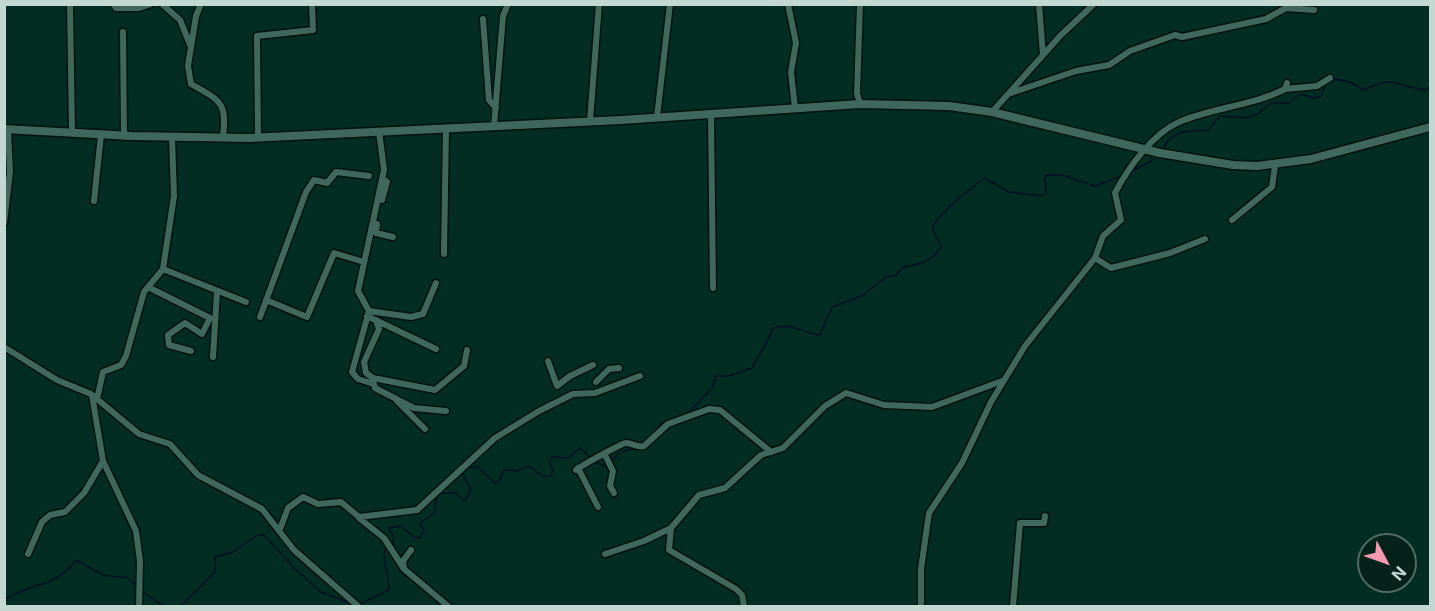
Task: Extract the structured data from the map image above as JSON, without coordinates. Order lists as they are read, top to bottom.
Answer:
{
  "north": "bottom right"
}
